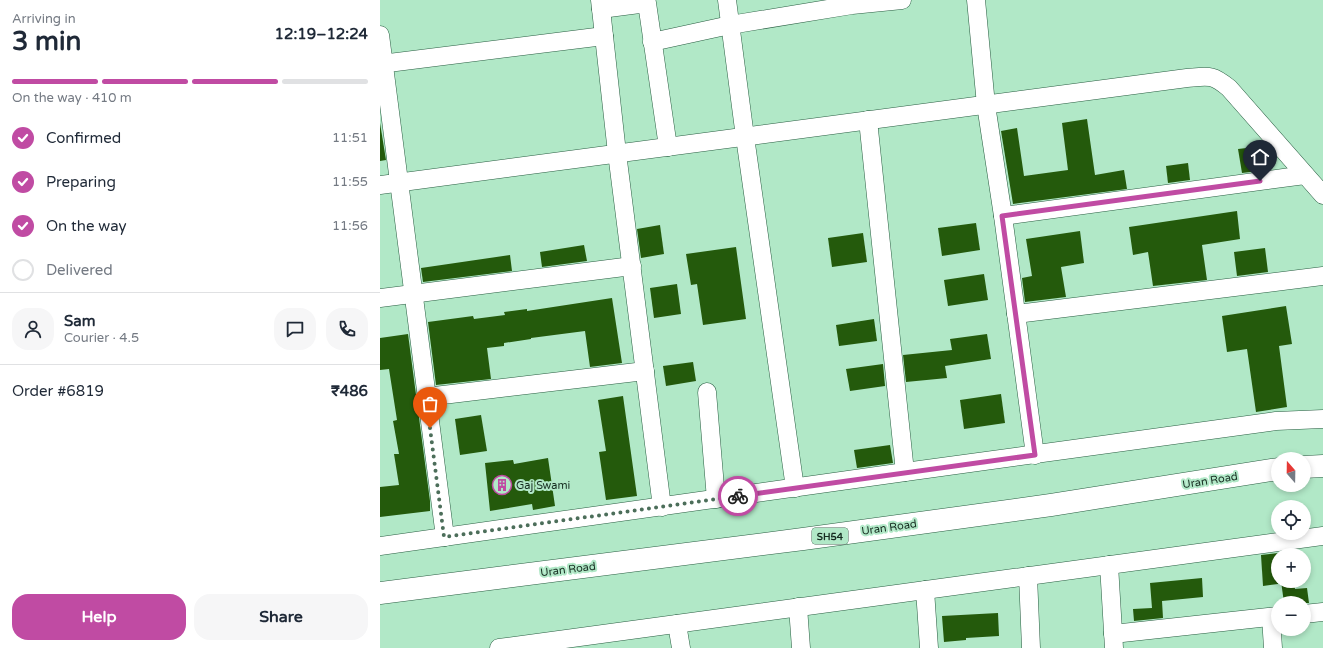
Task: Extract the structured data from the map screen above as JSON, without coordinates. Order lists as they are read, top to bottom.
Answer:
{
  "streets": {
    "main road": ["Uran Road", "SH54"]
  },
  "places": {
    "building": ["Gaj Swami"]
  },
  "north": "top",
  "page": {
    "heading": ["3 min", "Arriving in", "12:19–12:24"],
    "panel": [
      "Sam",
      "Courier · 4.5",
      "Order #6819",
      "₹486"
    ],
    "bar": "On the way · 410 m",
    "list": [
      ["Confirmed", "11:51"],
      ["Preparing", "11:55"],
      ["On the way", "11:56"],
      "Delivered"
    ],
    "map_buttons": ["+", "−"],
    "buttons": ["Help", "Share"]
  }
}
